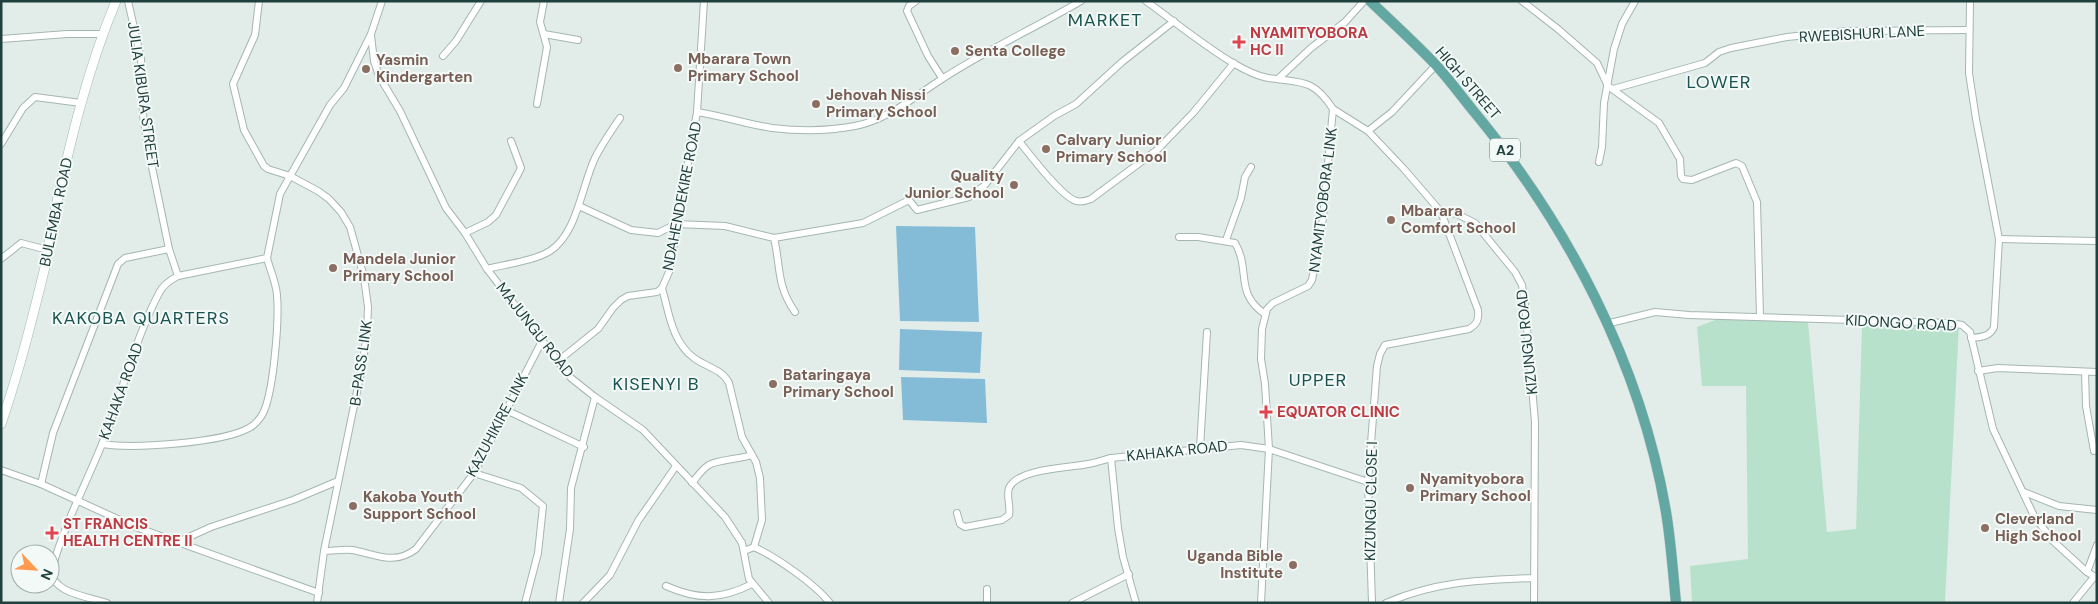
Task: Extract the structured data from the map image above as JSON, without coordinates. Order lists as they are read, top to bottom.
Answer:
{
  "streets": {
    "main road": ["HIGH STREET", "A2", "BULEMBA ROAD"],
    "street": [
      "RWEBISHURI LANE",
      "JULIA KIBURA STREET",
      "NDAHENDEKIRE ROAD",
      "NYAMITYOBORA LINK",
      "KIDONGO ROAD",
      "MAJUNGU ROAD",
      "KIZUNGU ROAD",
      "B-PASS LINK",
      "KAHAKA ROAD",
      "KAZUHIKIRE LINK",
      "KIZUNGU CLOSE I"
    ]
  },
  "crossings": [
    ["HIGH STREET", "A2"],
    ["HIGH STREET", "KIDONGO ROAD"],
    ["JULIA KIBURA STREET", "KAHAKA ROAD"],
    ["A2", "KIDONGO ROAD"],
    ["NDAHENDEKIRE ROAD", "MAJUNGU ROAD"],
    ["MAJUNGU ROAD", "KAZUHIKIRE LINK"],
    ["KIZUNGU ROAD", "KIZUNGU CLOSE I"],
    ["B-PASS LINK", "KAZUHIKIRE LINK"],
    ["KAHAKA ROAD", "KIZUNGU CLOSE I"]
  ],
  "districts": [
    "MARKET",
    "LOWER",
    "KAKOBA QUARTERS",
    "UPPER",
    "KISENYI B"
  ],
  "places": {
    "health": ["NYAMITYOBORA HC II", "EQUATOR CLINIC", "ST FRANCIS HEALTH CENTRE II"],
    "other": [
      "Senta College",
      "Mbarara Town Primary School",
      "Yasmin Kindergarten",
      "Jehovah Nissi Primary School",
      "Calvary Junior Primary School",
      "Quality Junior School",
      "Mbarara Comfort School",
      "Mandela Junior Primary School",
      "Bataringaya Primary School",
      "Nyamityobora Primary School",
      "Kakoba Youth Support School",
      "Cleverland High School",
      "Uganda Bible Institute"
    ]
  },
  "north": "bottom right"
}
